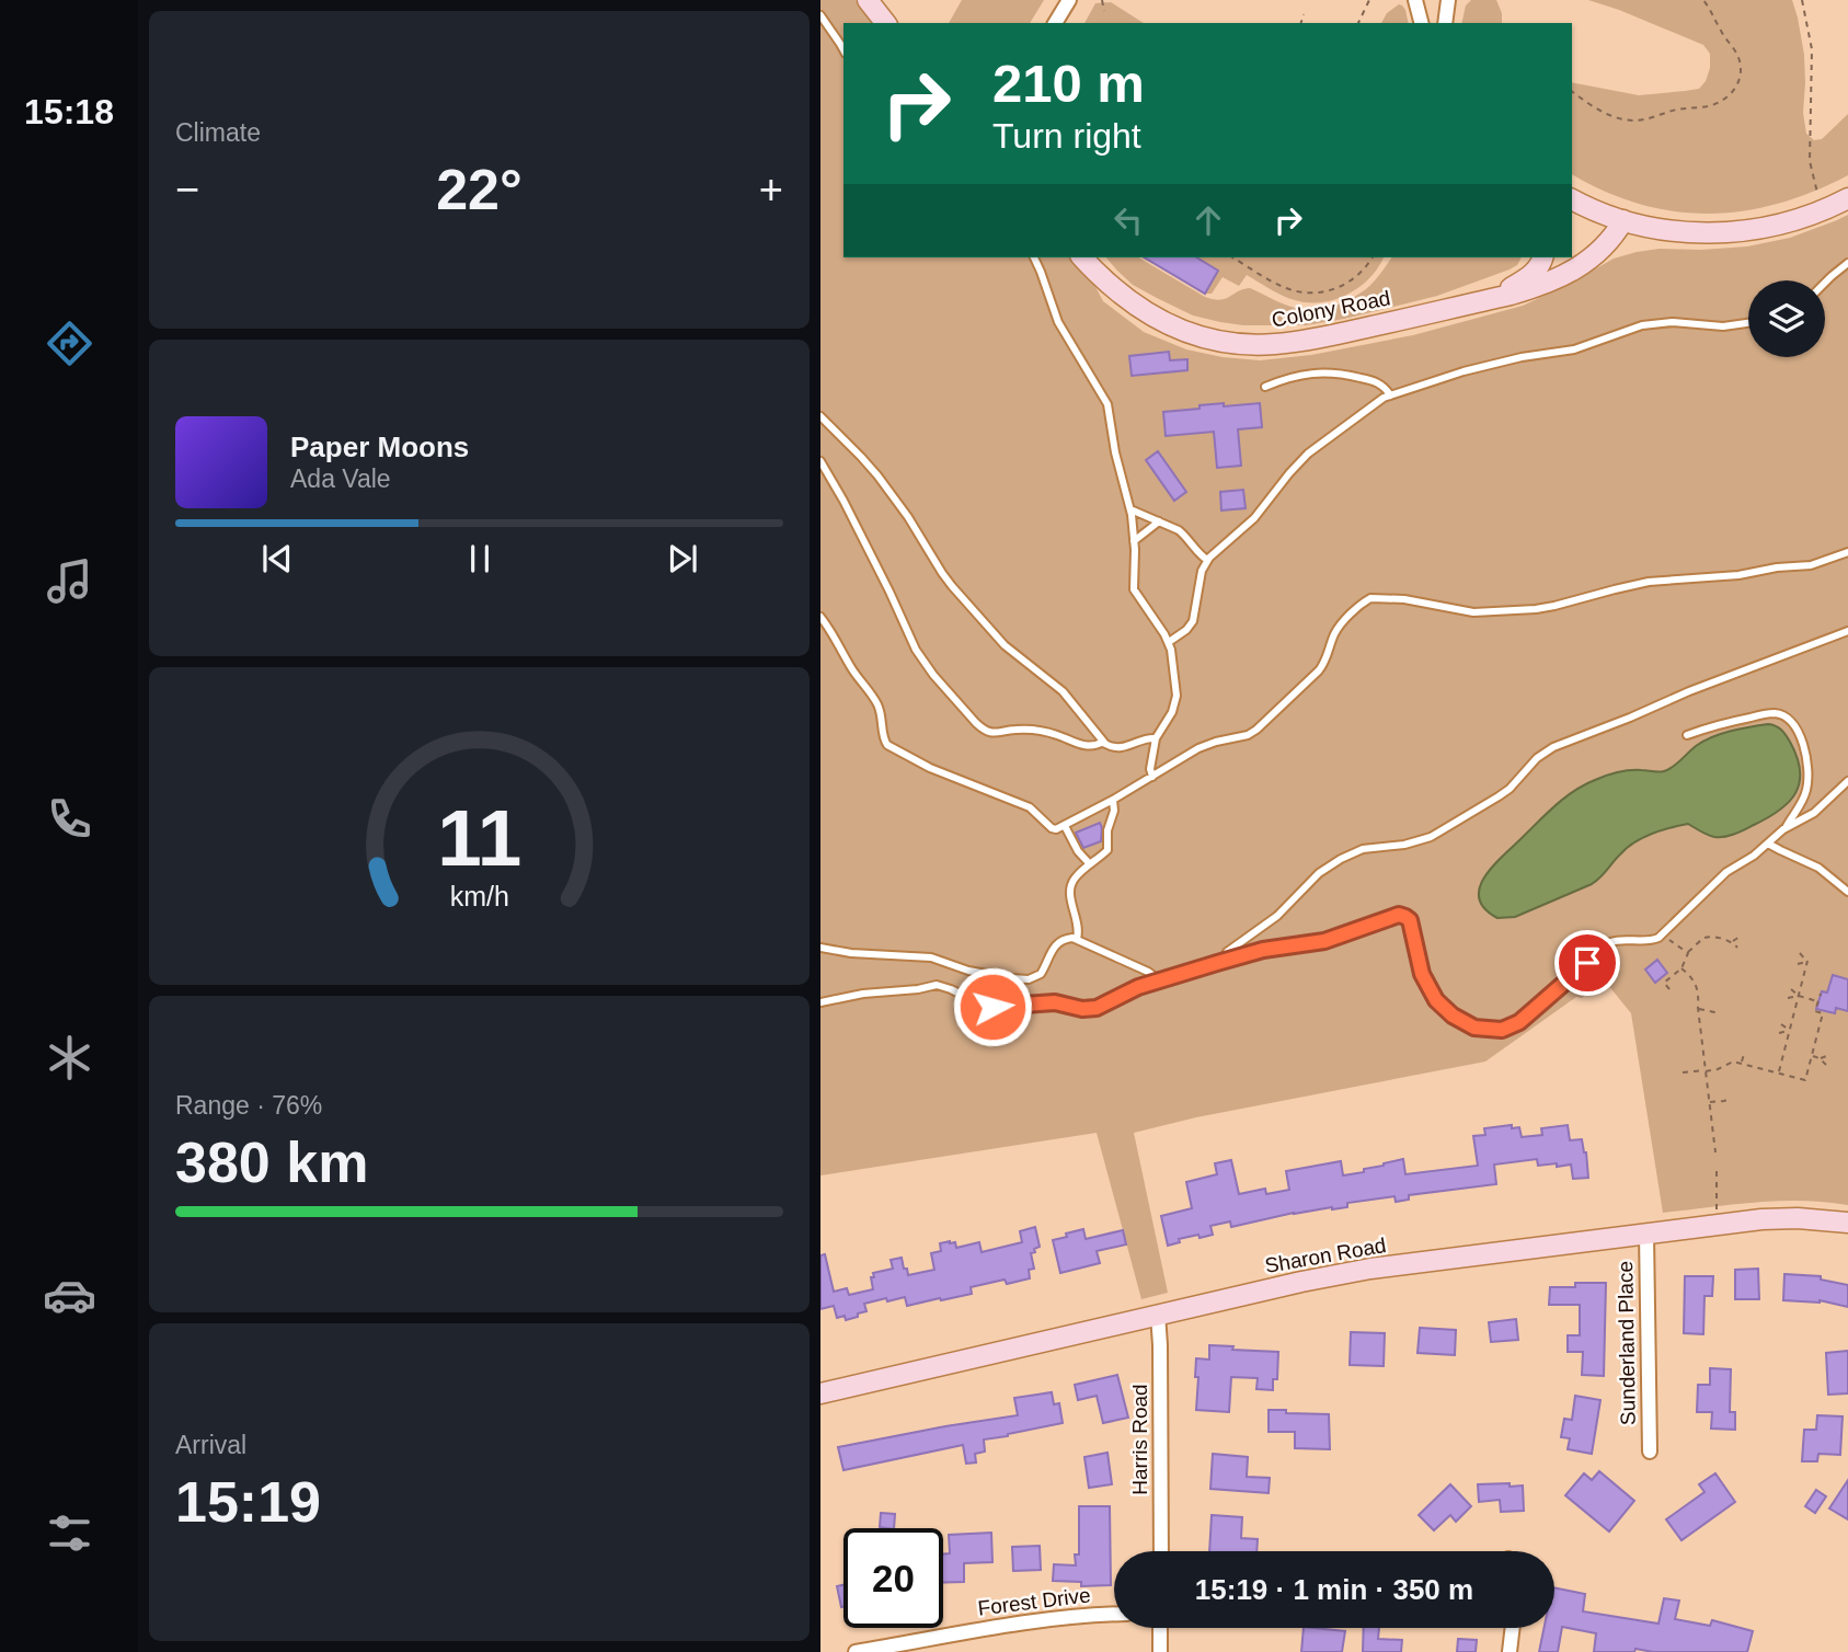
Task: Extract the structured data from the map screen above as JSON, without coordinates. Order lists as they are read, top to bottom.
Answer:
{
  "streets": {
    "street": [
      "Colony Road",
      "Sharon Road",
      "Sunderland Place",
      "Harris Road",
      "Forest Drive"
    ]
  },
  "crossings": [
    ["Sharon Road", "Sunderland Place"],
    ["Sharon Road", "Harris Road"]
  ],
  "page": {
    "tabs": "15:18",
    "tile": [
      "Climate",
      ["Range · 76%", "380 km"],
      ["Arrival", "15:19"]
    ],
    "turn": ["210 m", "Turn right"],
    "heat": ["−", "22°", "+"],
    "song": ["Paper Moons", "Ada Vale"],
    "limit": "20",
    "trip": "15:19 · 1 min · 350 m",
    "gauge": ["11", "km/h"]
  }
}
